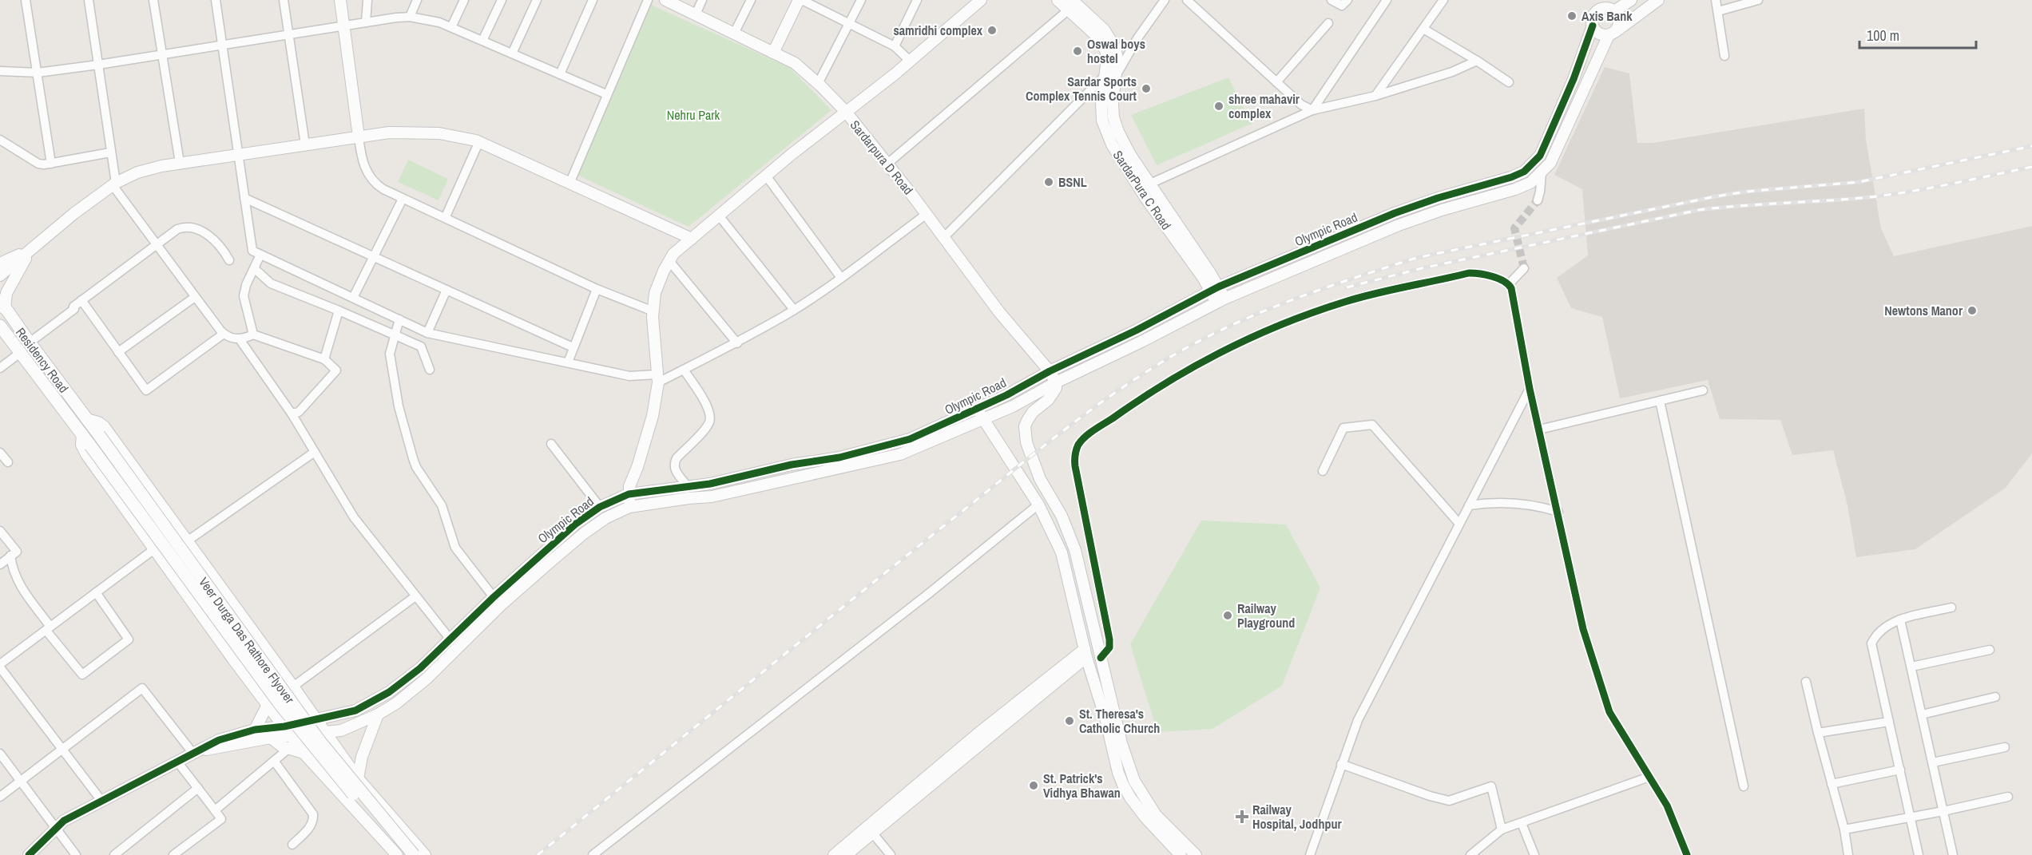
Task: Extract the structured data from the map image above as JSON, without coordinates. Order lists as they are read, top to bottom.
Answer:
{
  "streets": {
    "main road": ["Residency Road", "Veer Durga Das Rathore Flyover"],
    "street": ["Sardarpura D Road", "SardarPura C Road", "Olympic Road"]
  },
  "crossings": [
    ["Sardarpura D Road", "Olympic Road"],
    ["SardarPura C Road", "Olympic Road"],
    ["Residency Road", "Veer Durga Das Rathore Flyover"]
  ],
  "parks": ["Nehru Park"],
  "places": {
    "other": [
      "Axis Bank",
      "samridhi complex",
      "Oswal boys hostel",
      "Sardar Sports Complex Tennis Court",
      "shree mahavir complex",
      "BSNL",
      "Newtons Manor",
      "Railway Playground",
      "St. Theresa's Catholic Church",
      "St. Patrick's Vidhya Bhawan"
    ],
    "health": ["Railway Hospital, Jodhpur"]
  },
  "scale_bar": "100 m"
}
